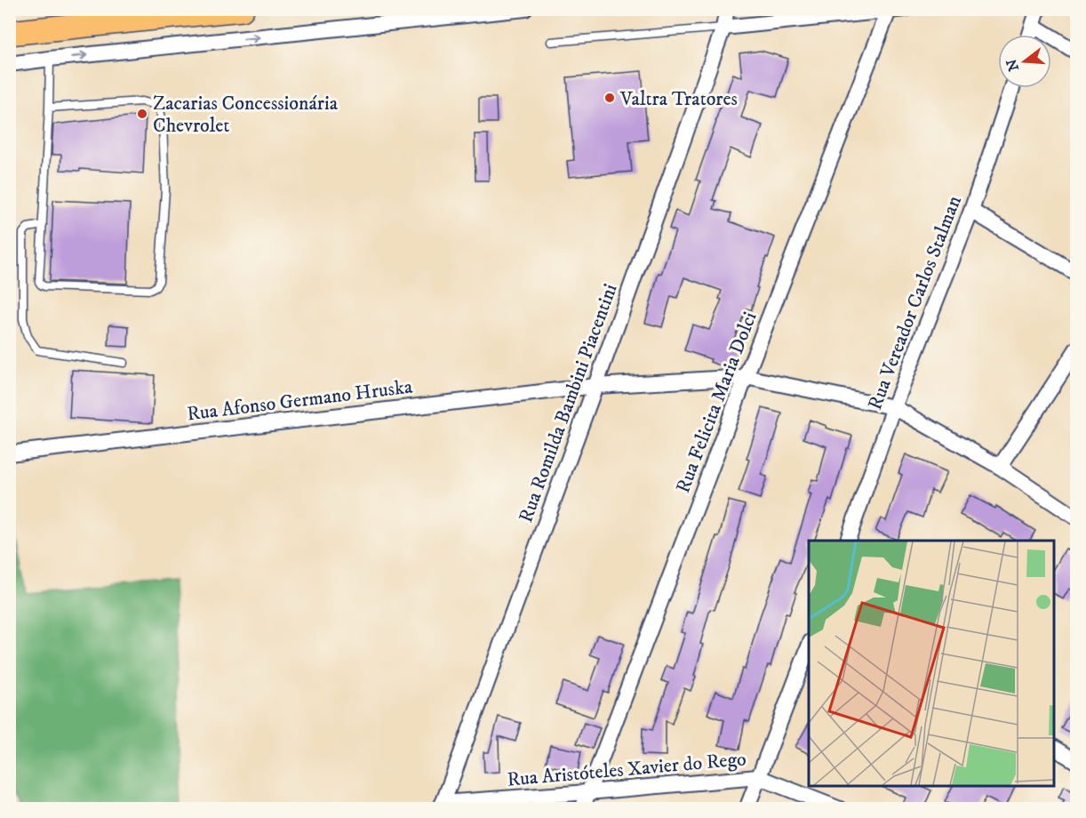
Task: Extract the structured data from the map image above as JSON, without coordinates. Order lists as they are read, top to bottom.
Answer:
{
  "streets": {
    "street": [
      "Rua Vereador Carlos Stalman",
      "Rua Afonso Germano Hruska",
      "Rua Felicita Maria Dolci",
      "Rua Romilda Bambini Piacentini",
      "Rua Aristóteles Xavier do Rego"
    ]
  },
  "crossings": [
    ["Rua Vereador Carlos Stalman", "Rua Afonso Germano Hruska"],
    ["Rua Afonso Germano Hruska", "Rua Felicita Maria Dolci"],
    ["Rua Afonso Germano Hruska", "Rua Romilda Bambini Piacentini"],
    ["Rua Felicita Maria Dolci", "Rua Aristóteles Xavier do Rego"],
    ["Rua Romilda Bambini Piacentini", "Rua Aristóteles Xavier do Rego"]
  ],
  "places": ["Valtra Tratores", "Zacarias Concessionária Chevrolet"],
  "north": "left"
}
